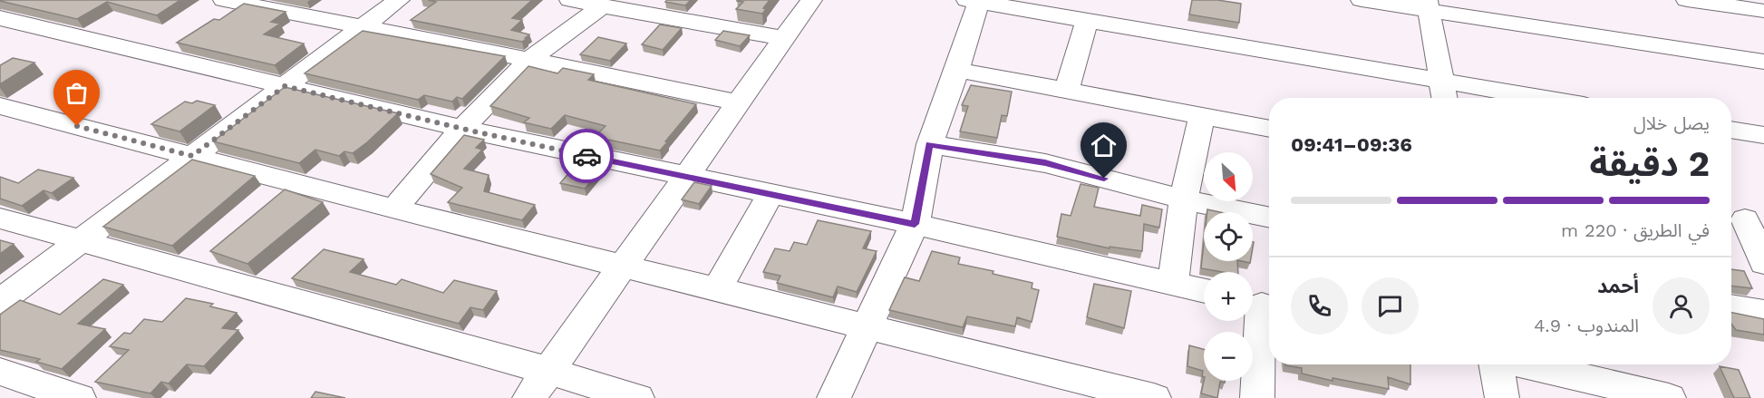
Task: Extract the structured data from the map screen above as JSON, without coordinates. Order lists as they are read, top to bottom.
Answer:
{
  "north": "bottom right",
  "page": {
    "heading": ["2 دقيقة", "يصل خلال", "09:36–09:41"],
    "panel": ["أحمد", "المندوب · 4.9"],
    "map_buttons": ["+", "−"],
    "bar": "في الطريق · 220 m"
  }
}
